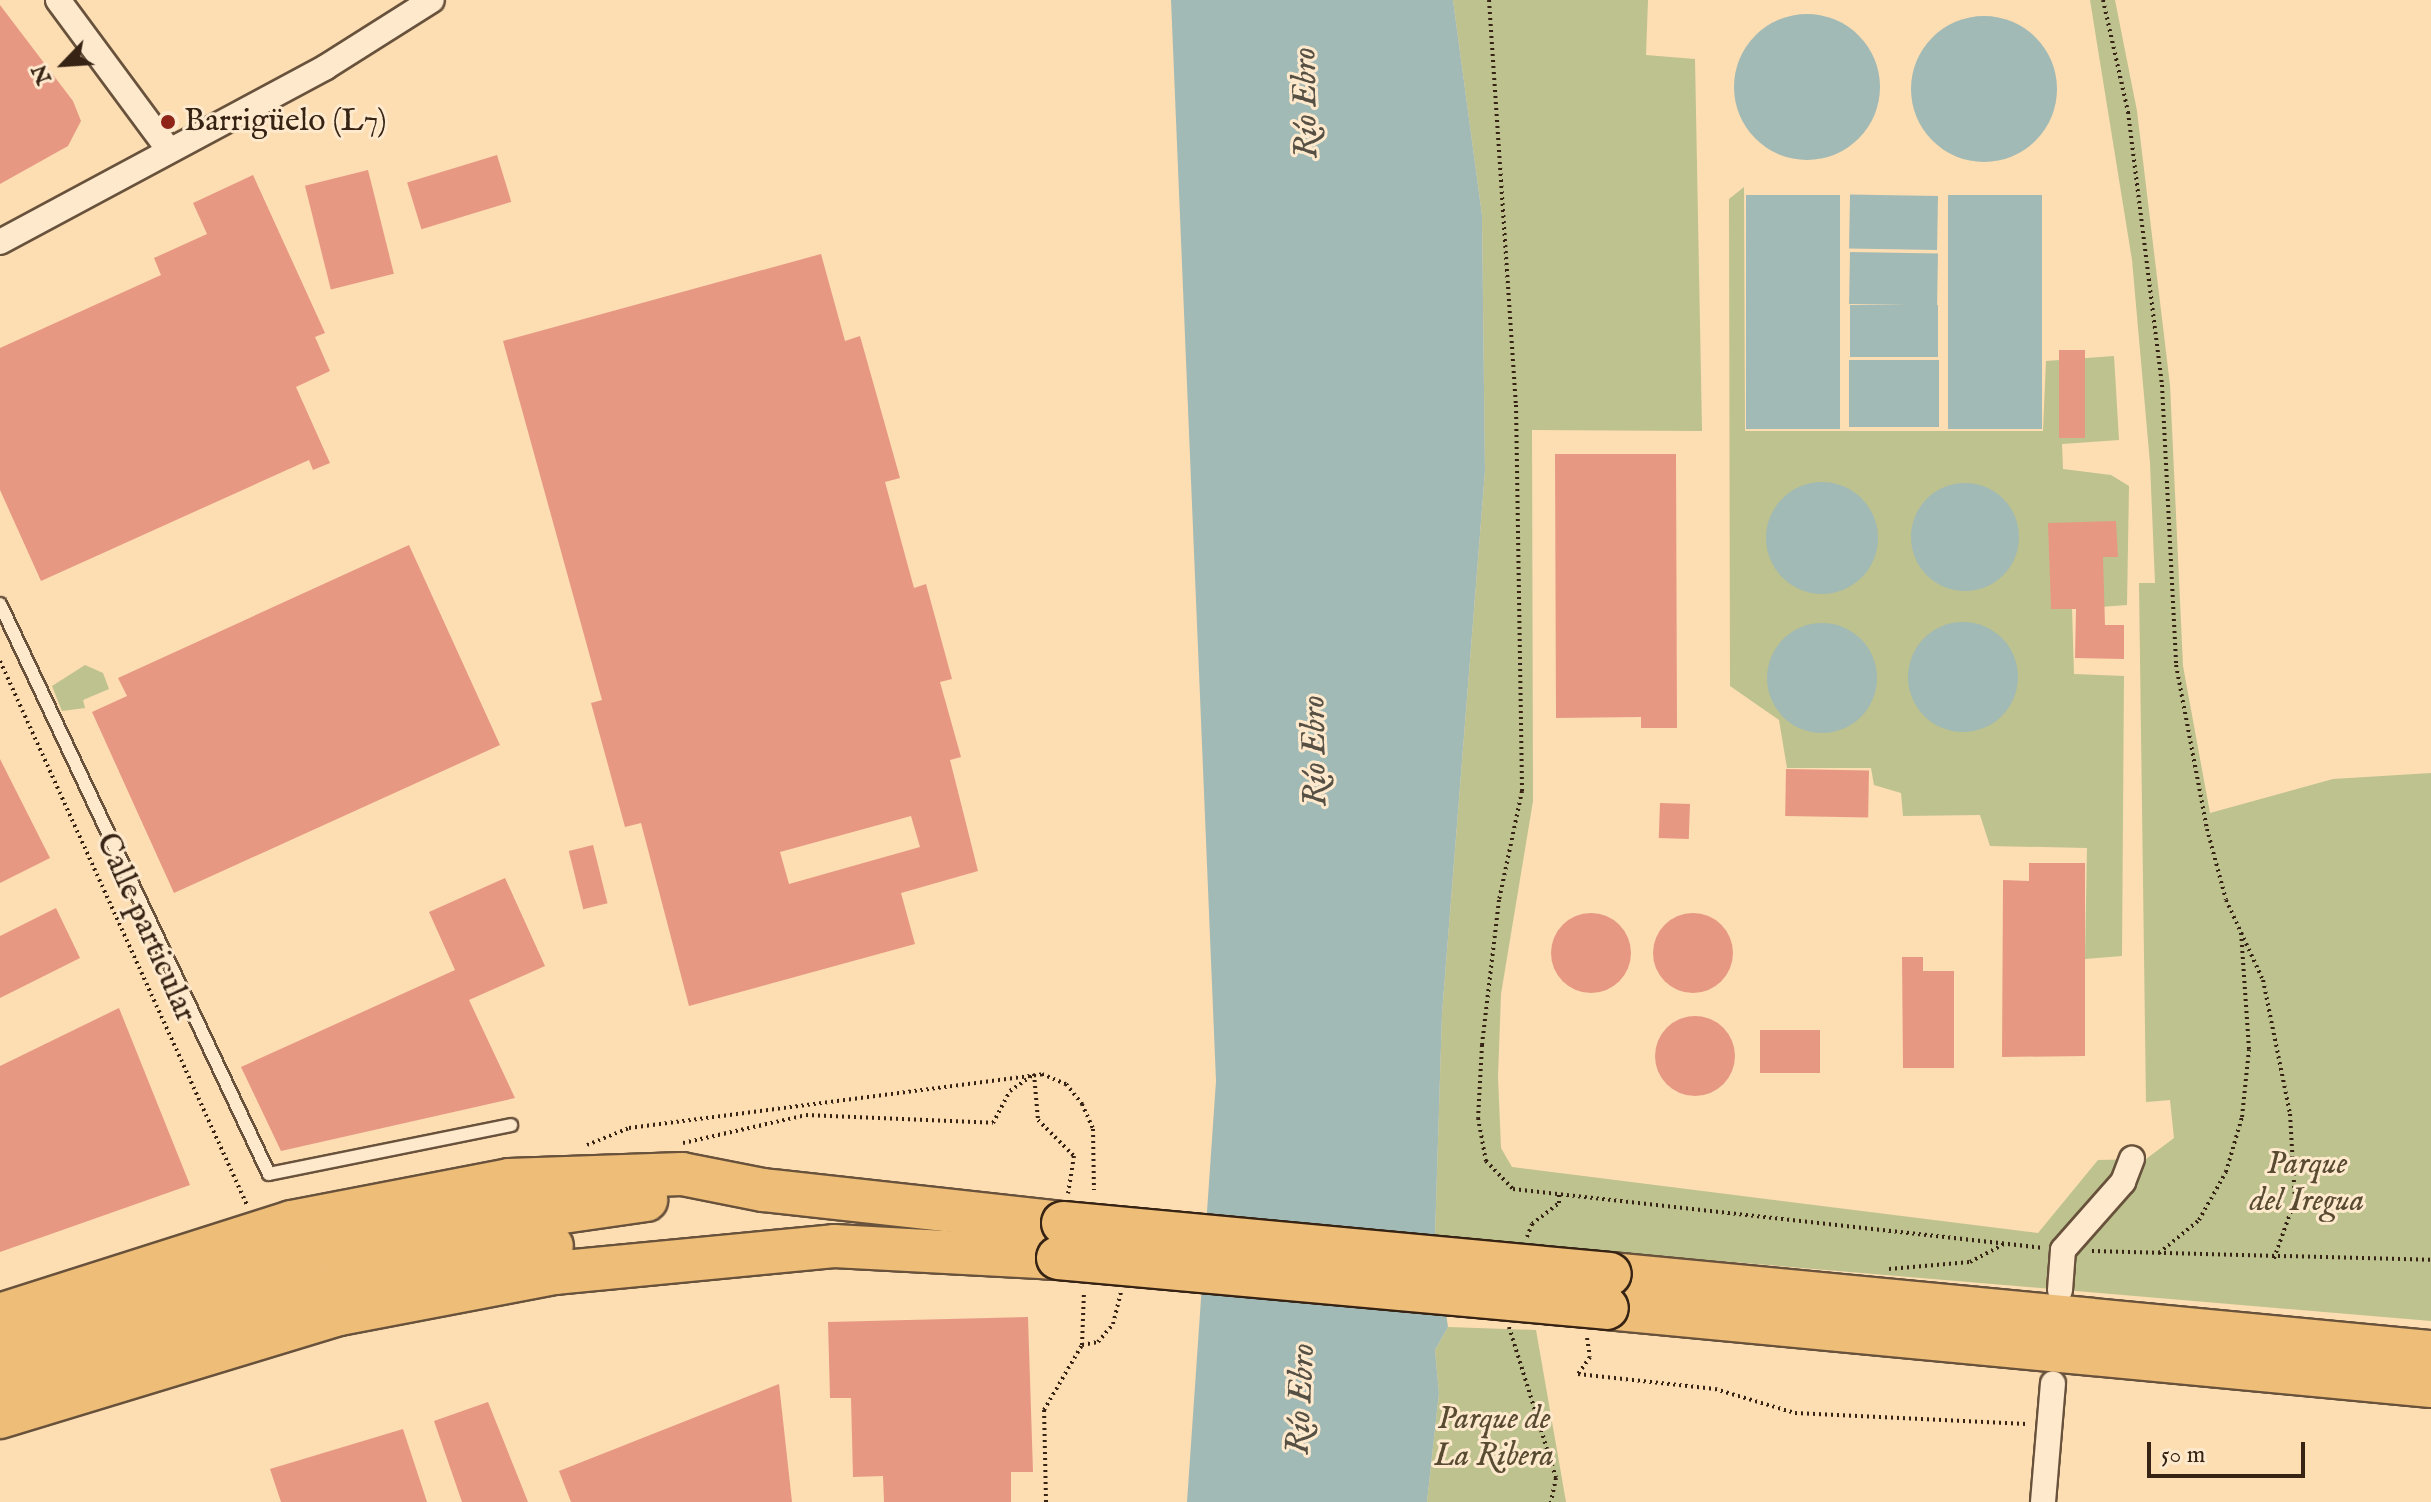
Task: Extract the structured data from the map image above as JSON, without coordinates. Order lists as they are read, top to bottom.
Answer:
{
  "streets": {
    "path": ["Calle particular"]
  },
  "water": ["Río Ebro"],
  "parks": ["Parque del Iregua", "Parque de La Ribera"],
  "places": ["Barrigüelo (L7)"],
  "scale_bar": "50 m",
  "north": "bottom left"
}
